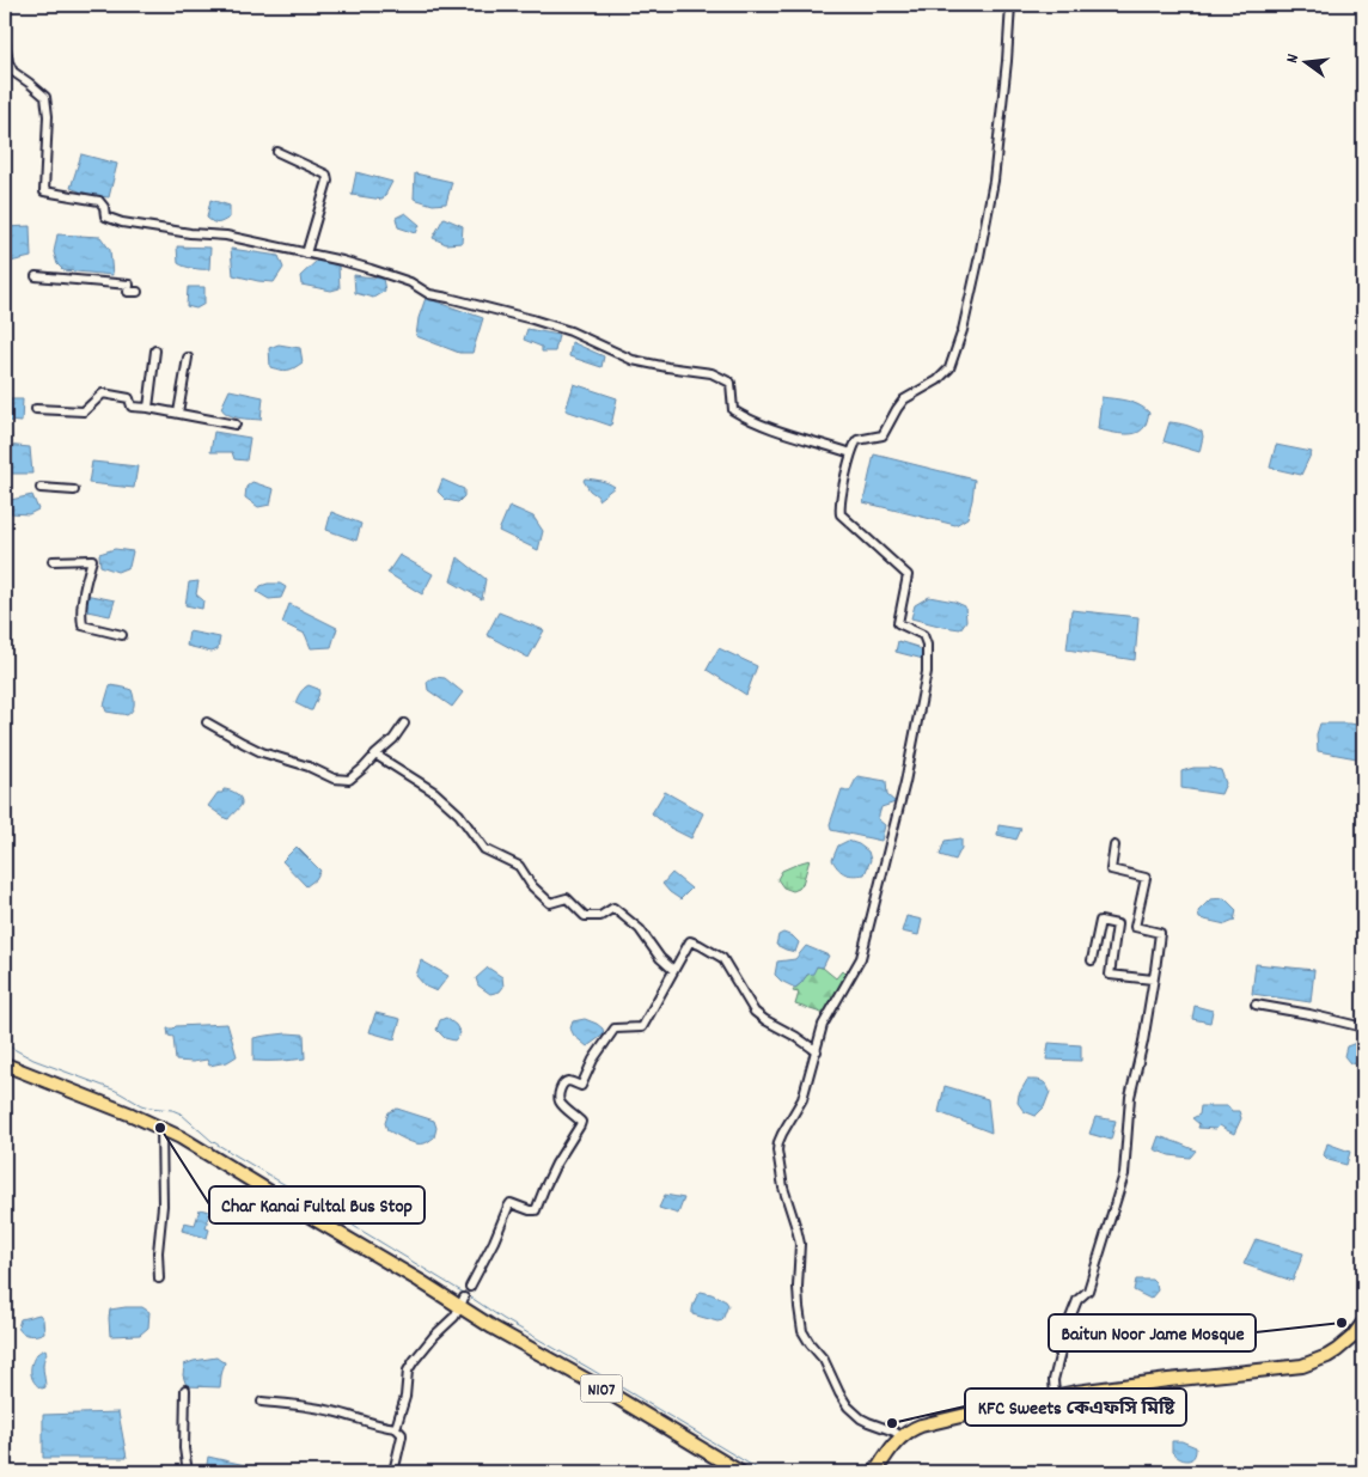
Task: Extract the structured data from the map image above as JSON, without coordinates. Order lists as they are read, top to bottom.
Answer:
{
  "streets": {
    "highway": ["N107"]
  },
  "places": ["Char Kanai Fultal Bus Stop", "Baitun Noor Jame Mosque", "KFC Sweets কেএফসি মিষ্টি"],
  "north": "left"
}
